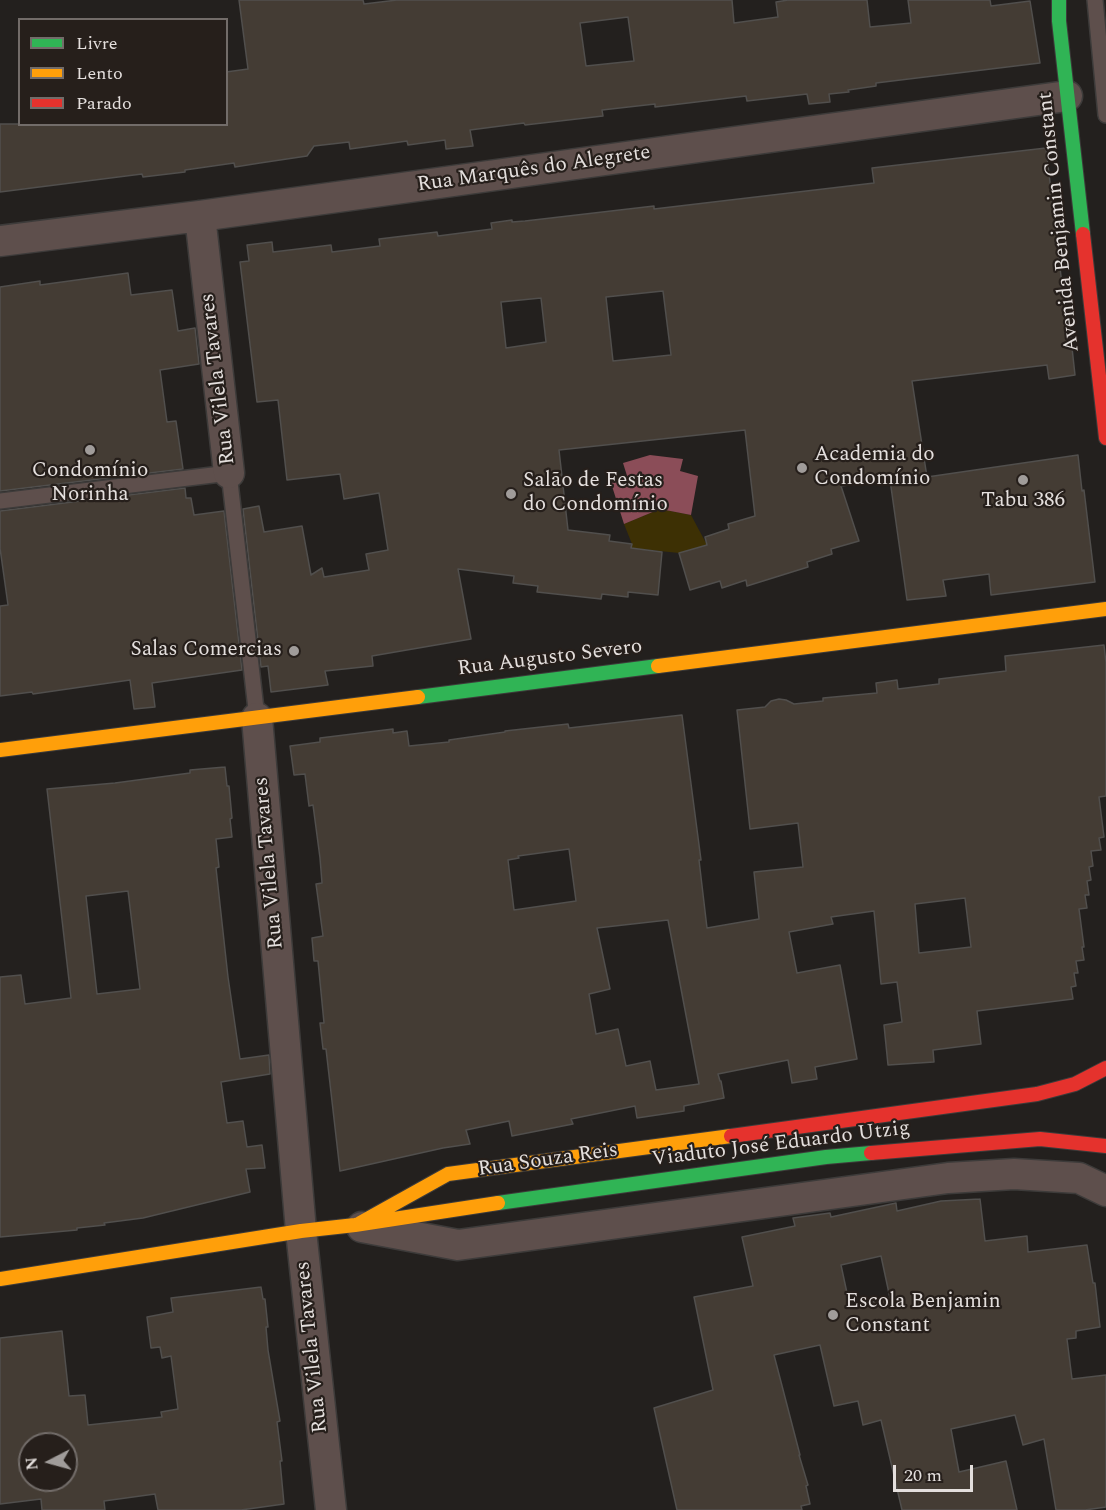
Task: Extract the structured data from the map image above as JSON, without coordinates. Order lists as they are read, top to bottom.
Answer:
{
  "streets": {
    "main road": [
      "Avenida Benjamin Constant",
      "Rua Augusto Severo",
      "Viaduto José Eduardo Utzig",
      "Rua Souza Reis"
    ],
    "street": ["Rua Marquês do Alegrete", "Rua Vilela Tavares"]
  },
  "crossings": [
    ["Rua Marquês do Alegrete", "Avenida Benjamin Constant"],
    ["Rua Marquês do Alegrete", "Rua Vilela Tavares"],
    ["Rua Vilela Tavares", "Rua Augusto Severo"],
    ["Rua Vilela Tavares", "Rua Souza Reis"],
    ["Viaduto José Eduardo Utzig", "Rua Souza Reis"]
  ],
  "places": [
    "Condomínio Norinha",
    "Academia do Condomínio",
    "Tabu 386",
    "Salão de Festas do Condomínio",
    "Salas Comercias",
    "Escola Benjamin Constant"
  ],
  "legend": ["Livre", "Lento", "Parado"],
  "scale_bar": "20 m",
  "north": "left"
}
